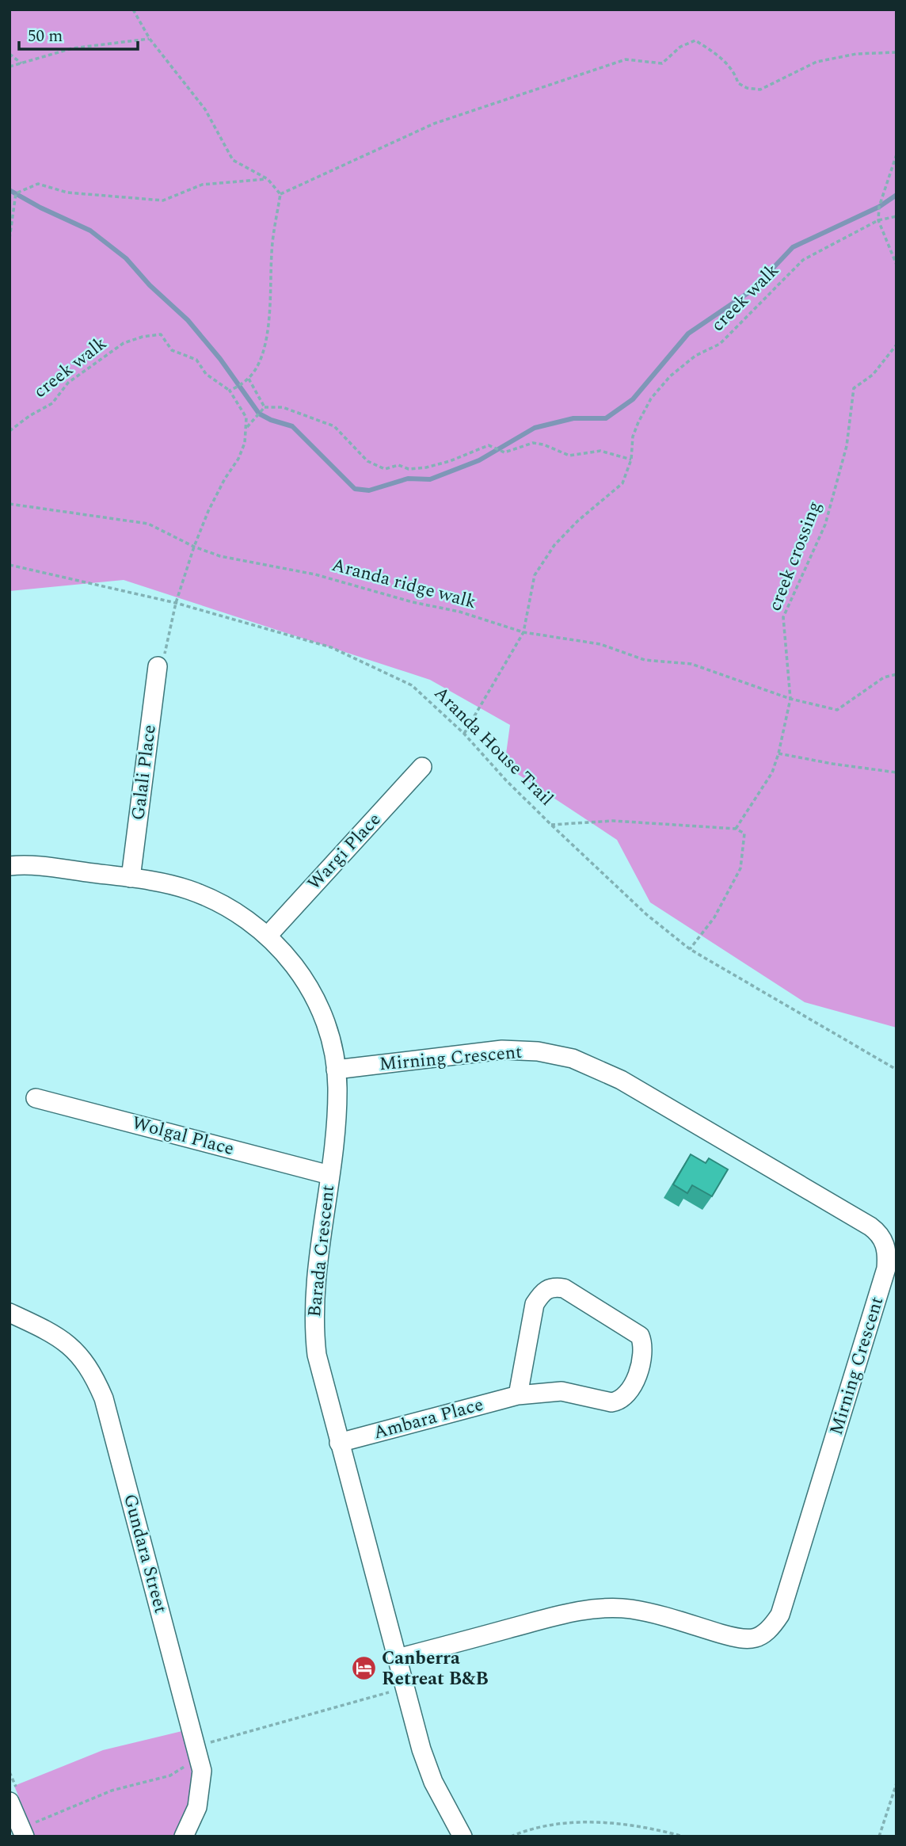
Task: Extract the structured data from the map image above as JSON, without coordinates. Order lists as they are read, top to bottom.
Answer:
{
  "streets": {
    "street": [
      "Galali Place",
      "Wargi Place",
      "Mirning Crescent",
      "Wolgal Place",
      "Barada Crescent",
      "Ambara Place",
      "Gundara Street"
    ],
    "path": [
      "creek walk",
      "creek crossing",
      "Aranda ridge walk",
      "Aranda House Trail"
    ]
  },
  "crossings": [
    ["creek walk", "Aranda ridge walk"],
    ["creek walk", "Aranda House Trail"],
    ["creek crossing", "Aranda ridge walk"],
    ["Galali Place", "Barada Crescent"],
    ["Wargi Place", "Barada Crescent"],
    ["Mirning Crescent", "Barada Crescent"],
    ["Wolgal Place", "Barada Crescent"],
    ["Barada Crescent", "Ambara Place"]
  ],
  "places": {
    "hotel": ["Canberra Retreat B&B"]
  },
  "scale_bar": "50 m"
}
